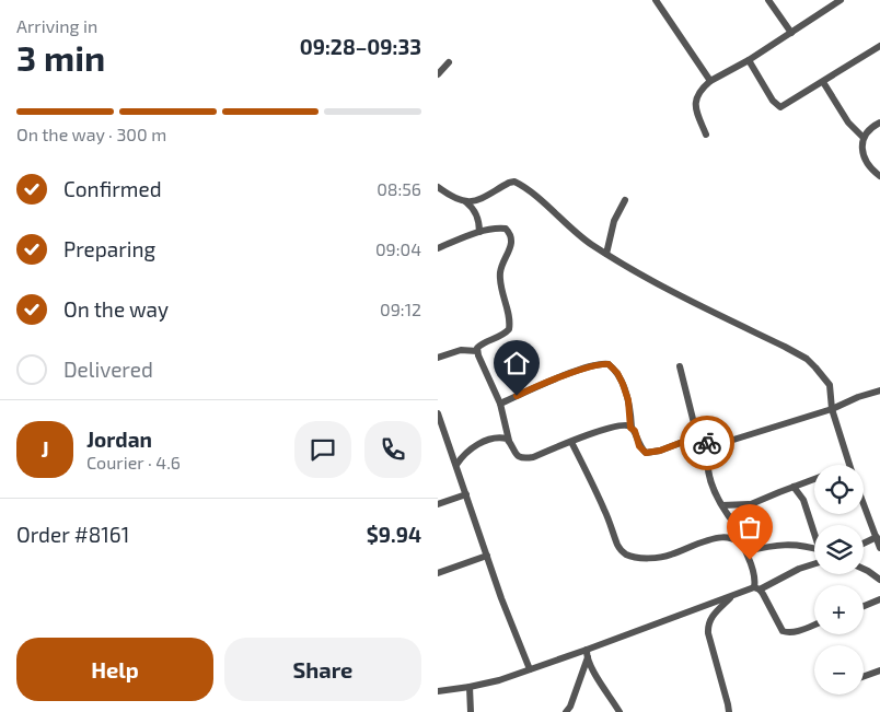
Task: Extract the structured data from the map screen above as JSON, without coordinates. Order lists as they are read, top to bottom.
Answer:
{
  "page": {
    "heading": ["3 min", "Arriving in", "09:28–09:33"],
    "panel": [
      "Jordan",
      "Courier · 4.6",
      "Order #8161",
      "$9.94"
    ],
    "bar": "On the way · 300 m",
    "list": [
      ["Confirmed", "08:56"],
      ["Preparing", "09:04"],
      ["On the way", "09:12"],
      "Delivered"
    ],
    "round": "J",
    "map_buttons": ["+", "−"],
    "buttons": ["Help", "Share"]
  }
}
